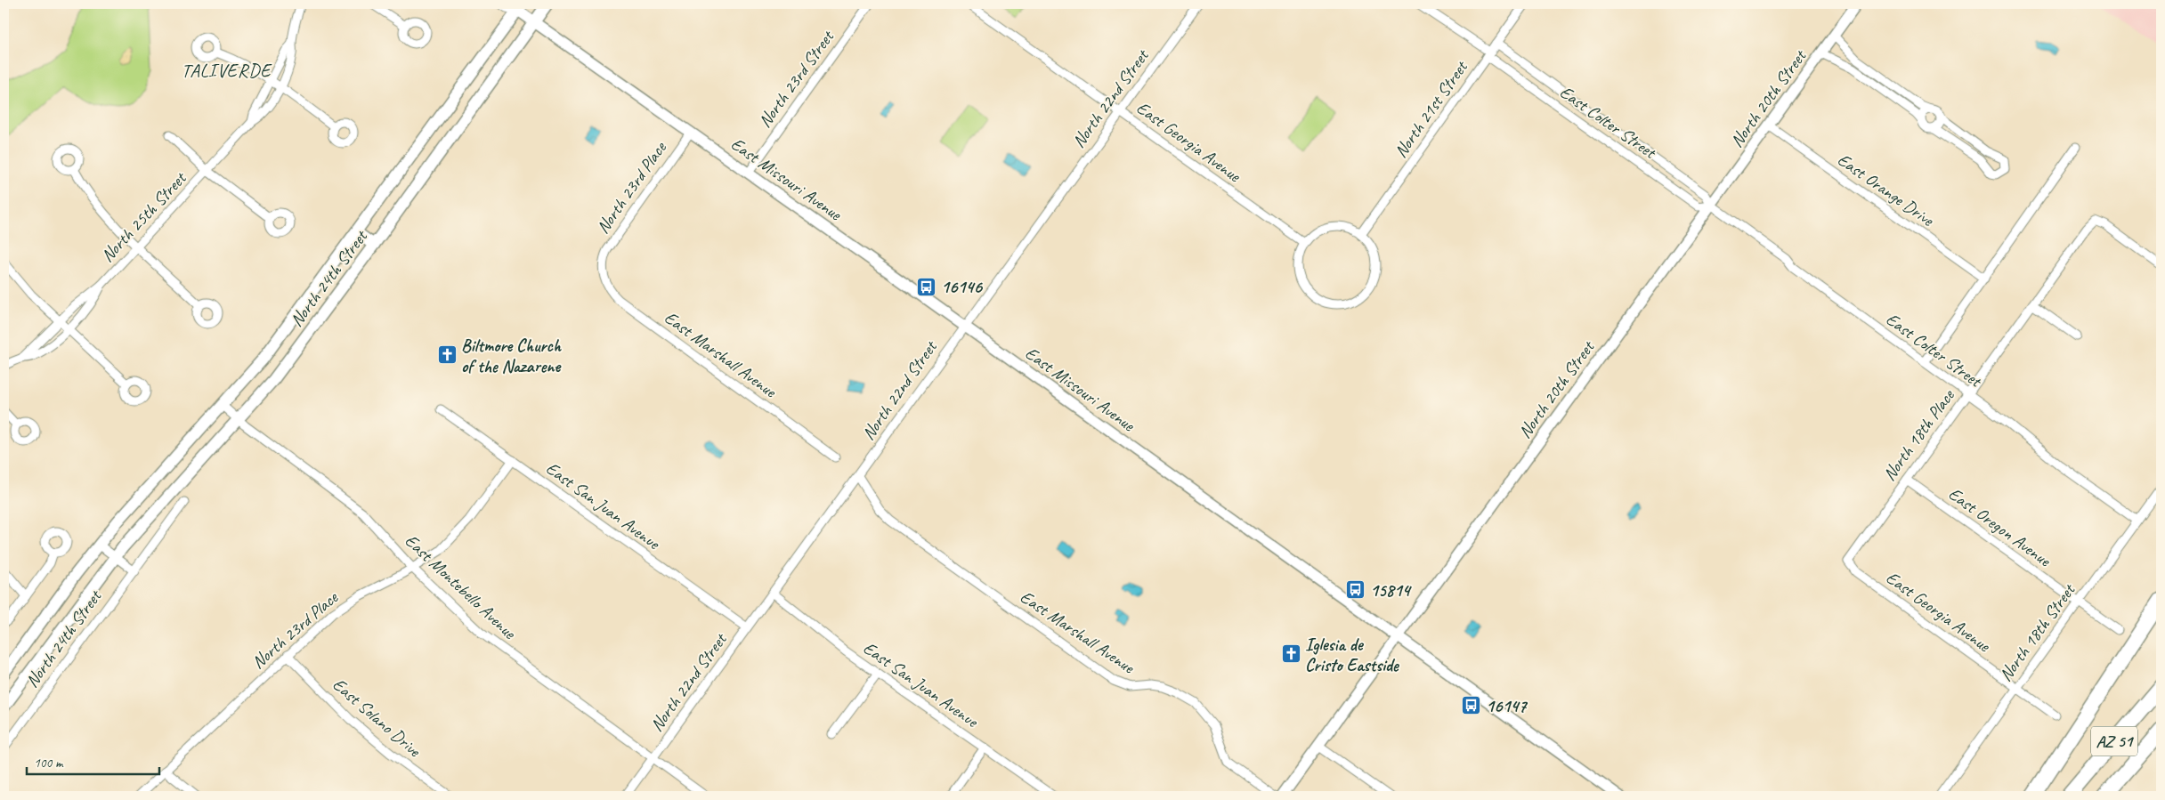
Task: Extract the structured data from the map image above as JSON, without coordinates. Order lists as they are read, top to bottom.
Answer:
{
  "streets": {
    "highway": ["AZ 51"],
    "main road": ["North 24th Street"],
    "street": [
      "North 23rd Street",
      "North 22nd Street",
      "North 20th Street",
      "North 21st Street",
      "East Colter Street",
      "East Georgia Avenue",
      "East Missouri Avenue",
      "North 23rd Place",
      "East Orange Drive",
      "North 25th Street",
      "East Marshall Avenue",
      "North 18th Place",
      "East San Juan Avenue",
      "East Oregon Avenue",
      "East Montebello Avenue",
      "North 18th Street",
      "East Solano Drive"
    ]
  },
  "crossings": [
    ["North 23rd Street", "East Missouri Avenue"],
    ["North 22nd Street", "East Georgia Avenue"],
    ["North 22nd Street", "East Missouri Avenue"],
    ["North 22nd Street", "East Marshall Avenue"],
    ["North 22nd Street", "East San Juan Avenue"],
    ["North 22nd Street", "East Montebello Avenue"],
    ["North 20th Street", "East Colter Street"],
    ["North 20th Street", "East Missouri Avenue"],
    ["North 20th Street", "East Orange Drive"],
    ["North 21st Street", "East Colter Street"],
    ["North 21st Street", "East Georgia Avenue"],
    ["East Colter Street", "North 18th Place"],
    ["East Colter Street", "North 18th Street"],
    ["East Georgia Avenue", "North 18th Place"],
    ["East Georgia Avenue", "North 18th Street"],
    ["East Missouri Avenue", "North 23rd Place"],
    ["East Missouri Avenue", "North 24th Street"],
    ["North 23rd Place", "East Marshall Avenue"],
    ["North 23rd Place", "East San Juan Avenue"],
    ["North 23rd Place", "East Montebello Avenue"],
    ["North 23rd Place", "East Solano Drive"],
    ["North 24th Street", "East Montebello Avenue"],
    ["North 18th Place", "East Oregon Avenue"],
    ["East Oregon Avenue", "North 18th Street"]
  ],
  "districts": ["TALIVERDE"],
  "places": {
    "bus stop": ["16146", "15814", "16147"],
    "church": ["Biltmore Church of the Nazarene", "Iglesia de Cristo Eastside"]
  },
  "scale_bar": "100 m"
}
